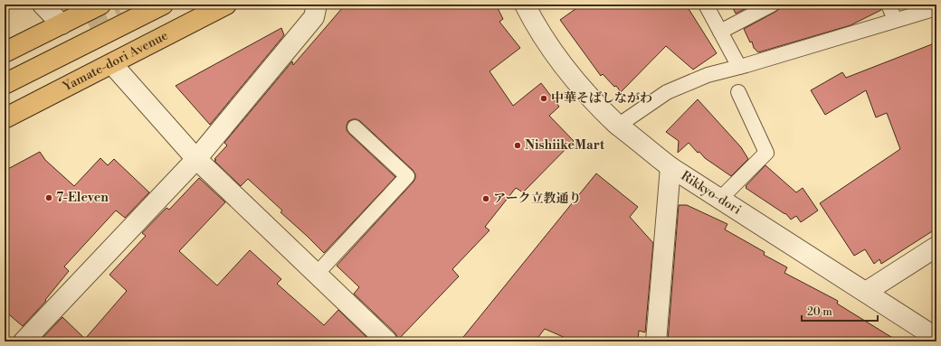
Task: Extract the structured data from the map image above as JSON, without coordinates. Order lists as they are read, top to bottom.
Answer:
{
  "streets": {
    "main road": ["Yamate-dori Avenue"],
    "street": ["Rikkyo-dori"]
  },
  "places": [
    "中華そばしながわ",
    "NishiikeMart",
    "7-Eleven",
    "アーク立教通り"
  ],
  "scale_bar": "20 m"
}
